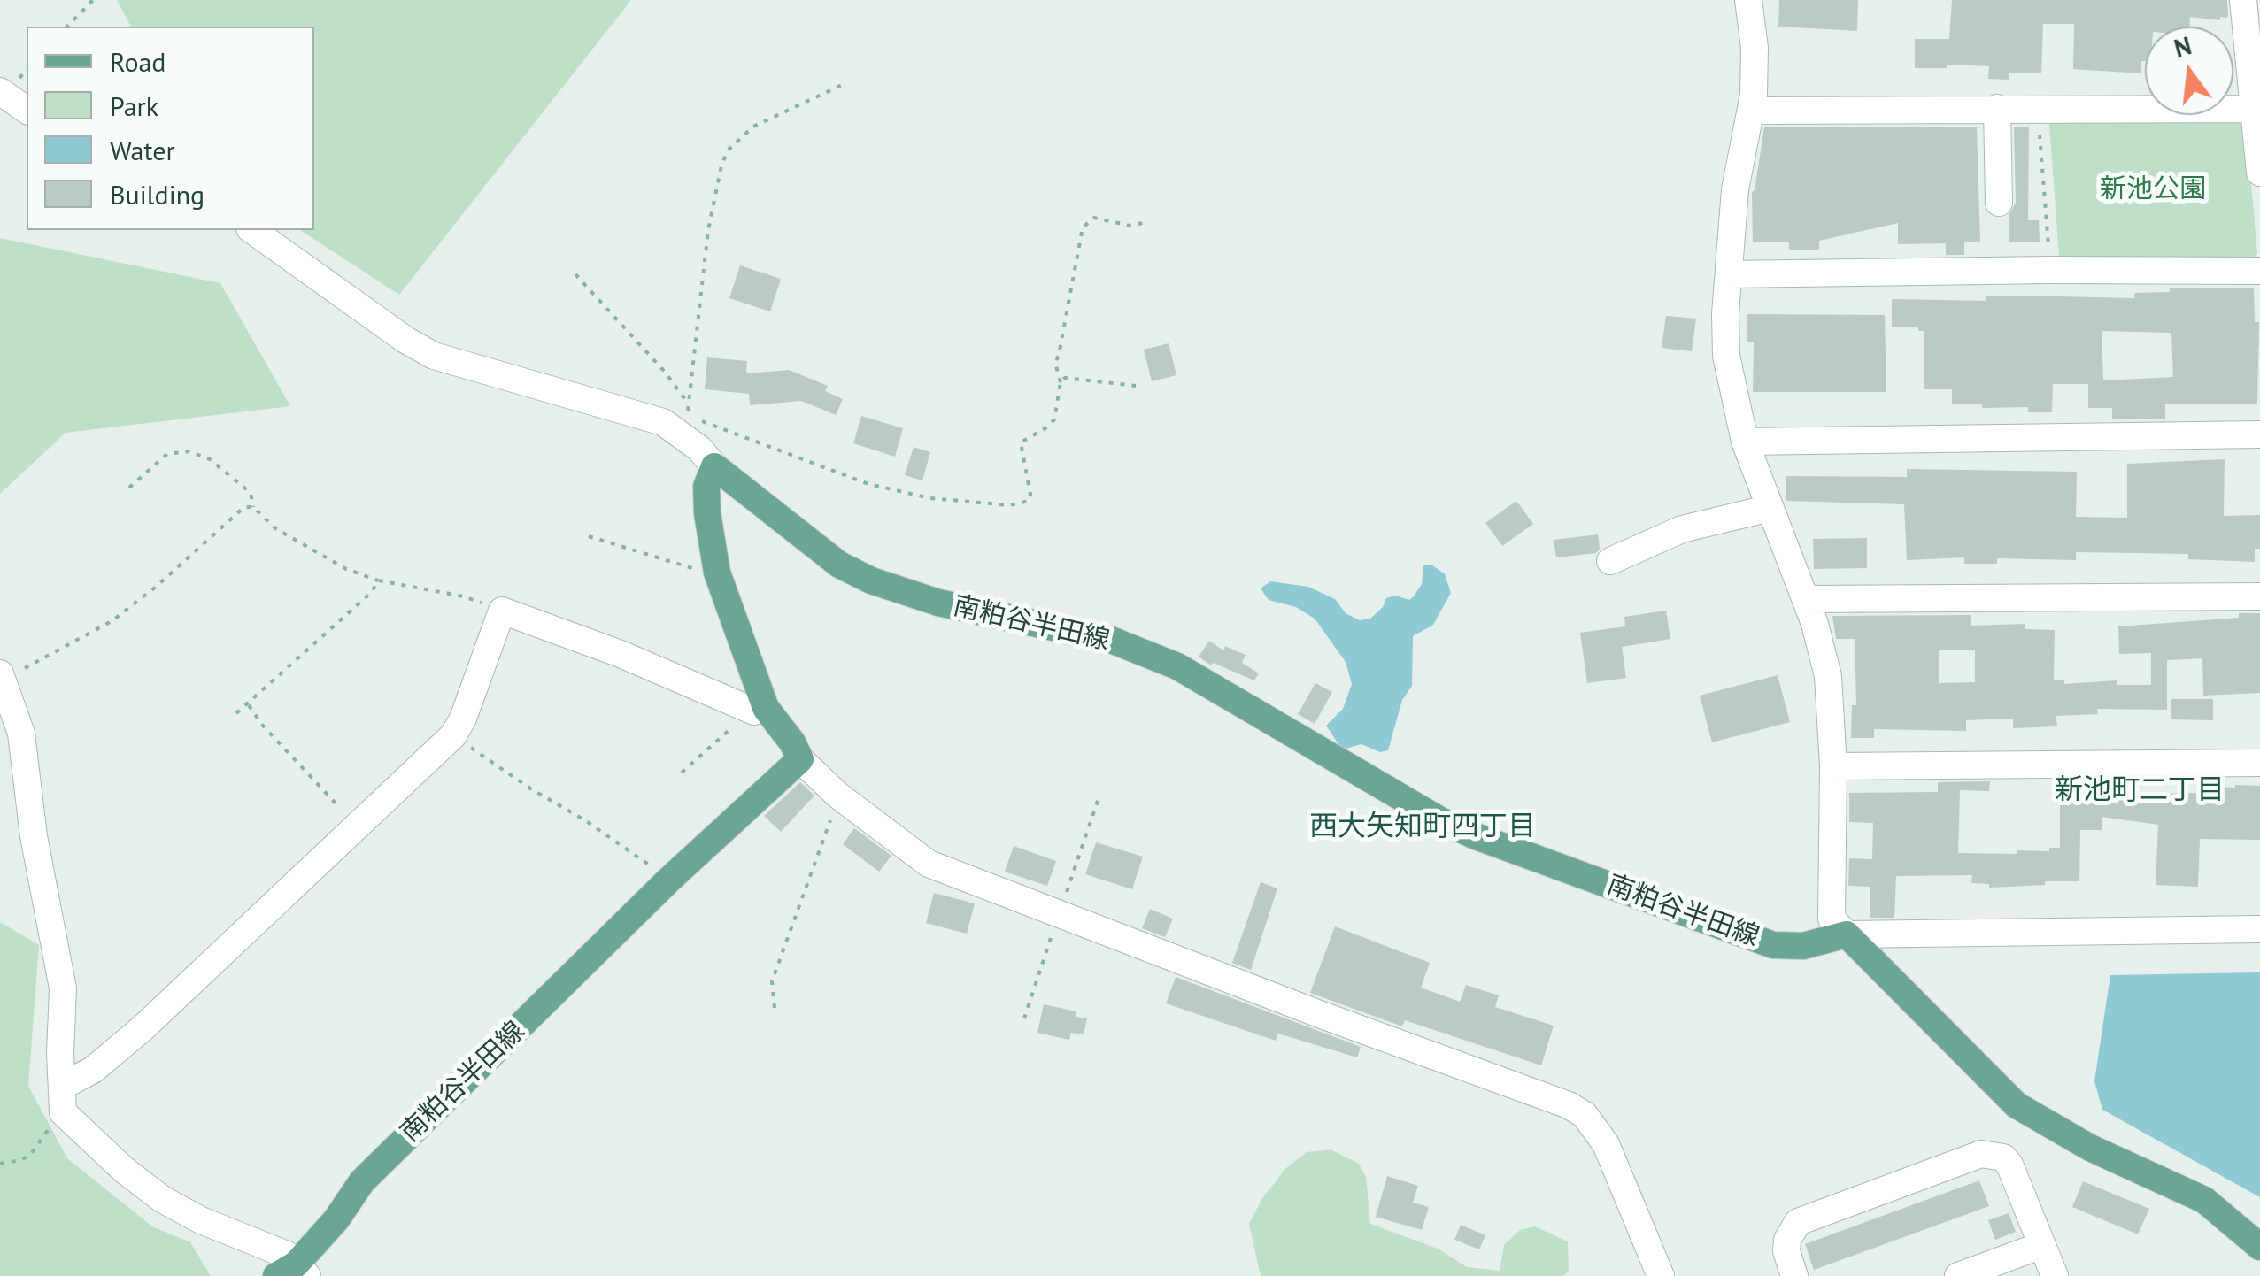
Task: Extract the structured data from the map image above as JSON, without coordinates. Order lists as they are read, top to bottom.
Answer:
{
  "streets": {
    "main road": ["南粕谷半田線"]
  },
  "districts": ["新池町二丁目", "西大矢知町四丁目"],
  "parks": ["新池公園"],
  "legend": [
    "Road",
    "Park",
    "Water",
    "Building"
  ],
  "north": "top"
}
